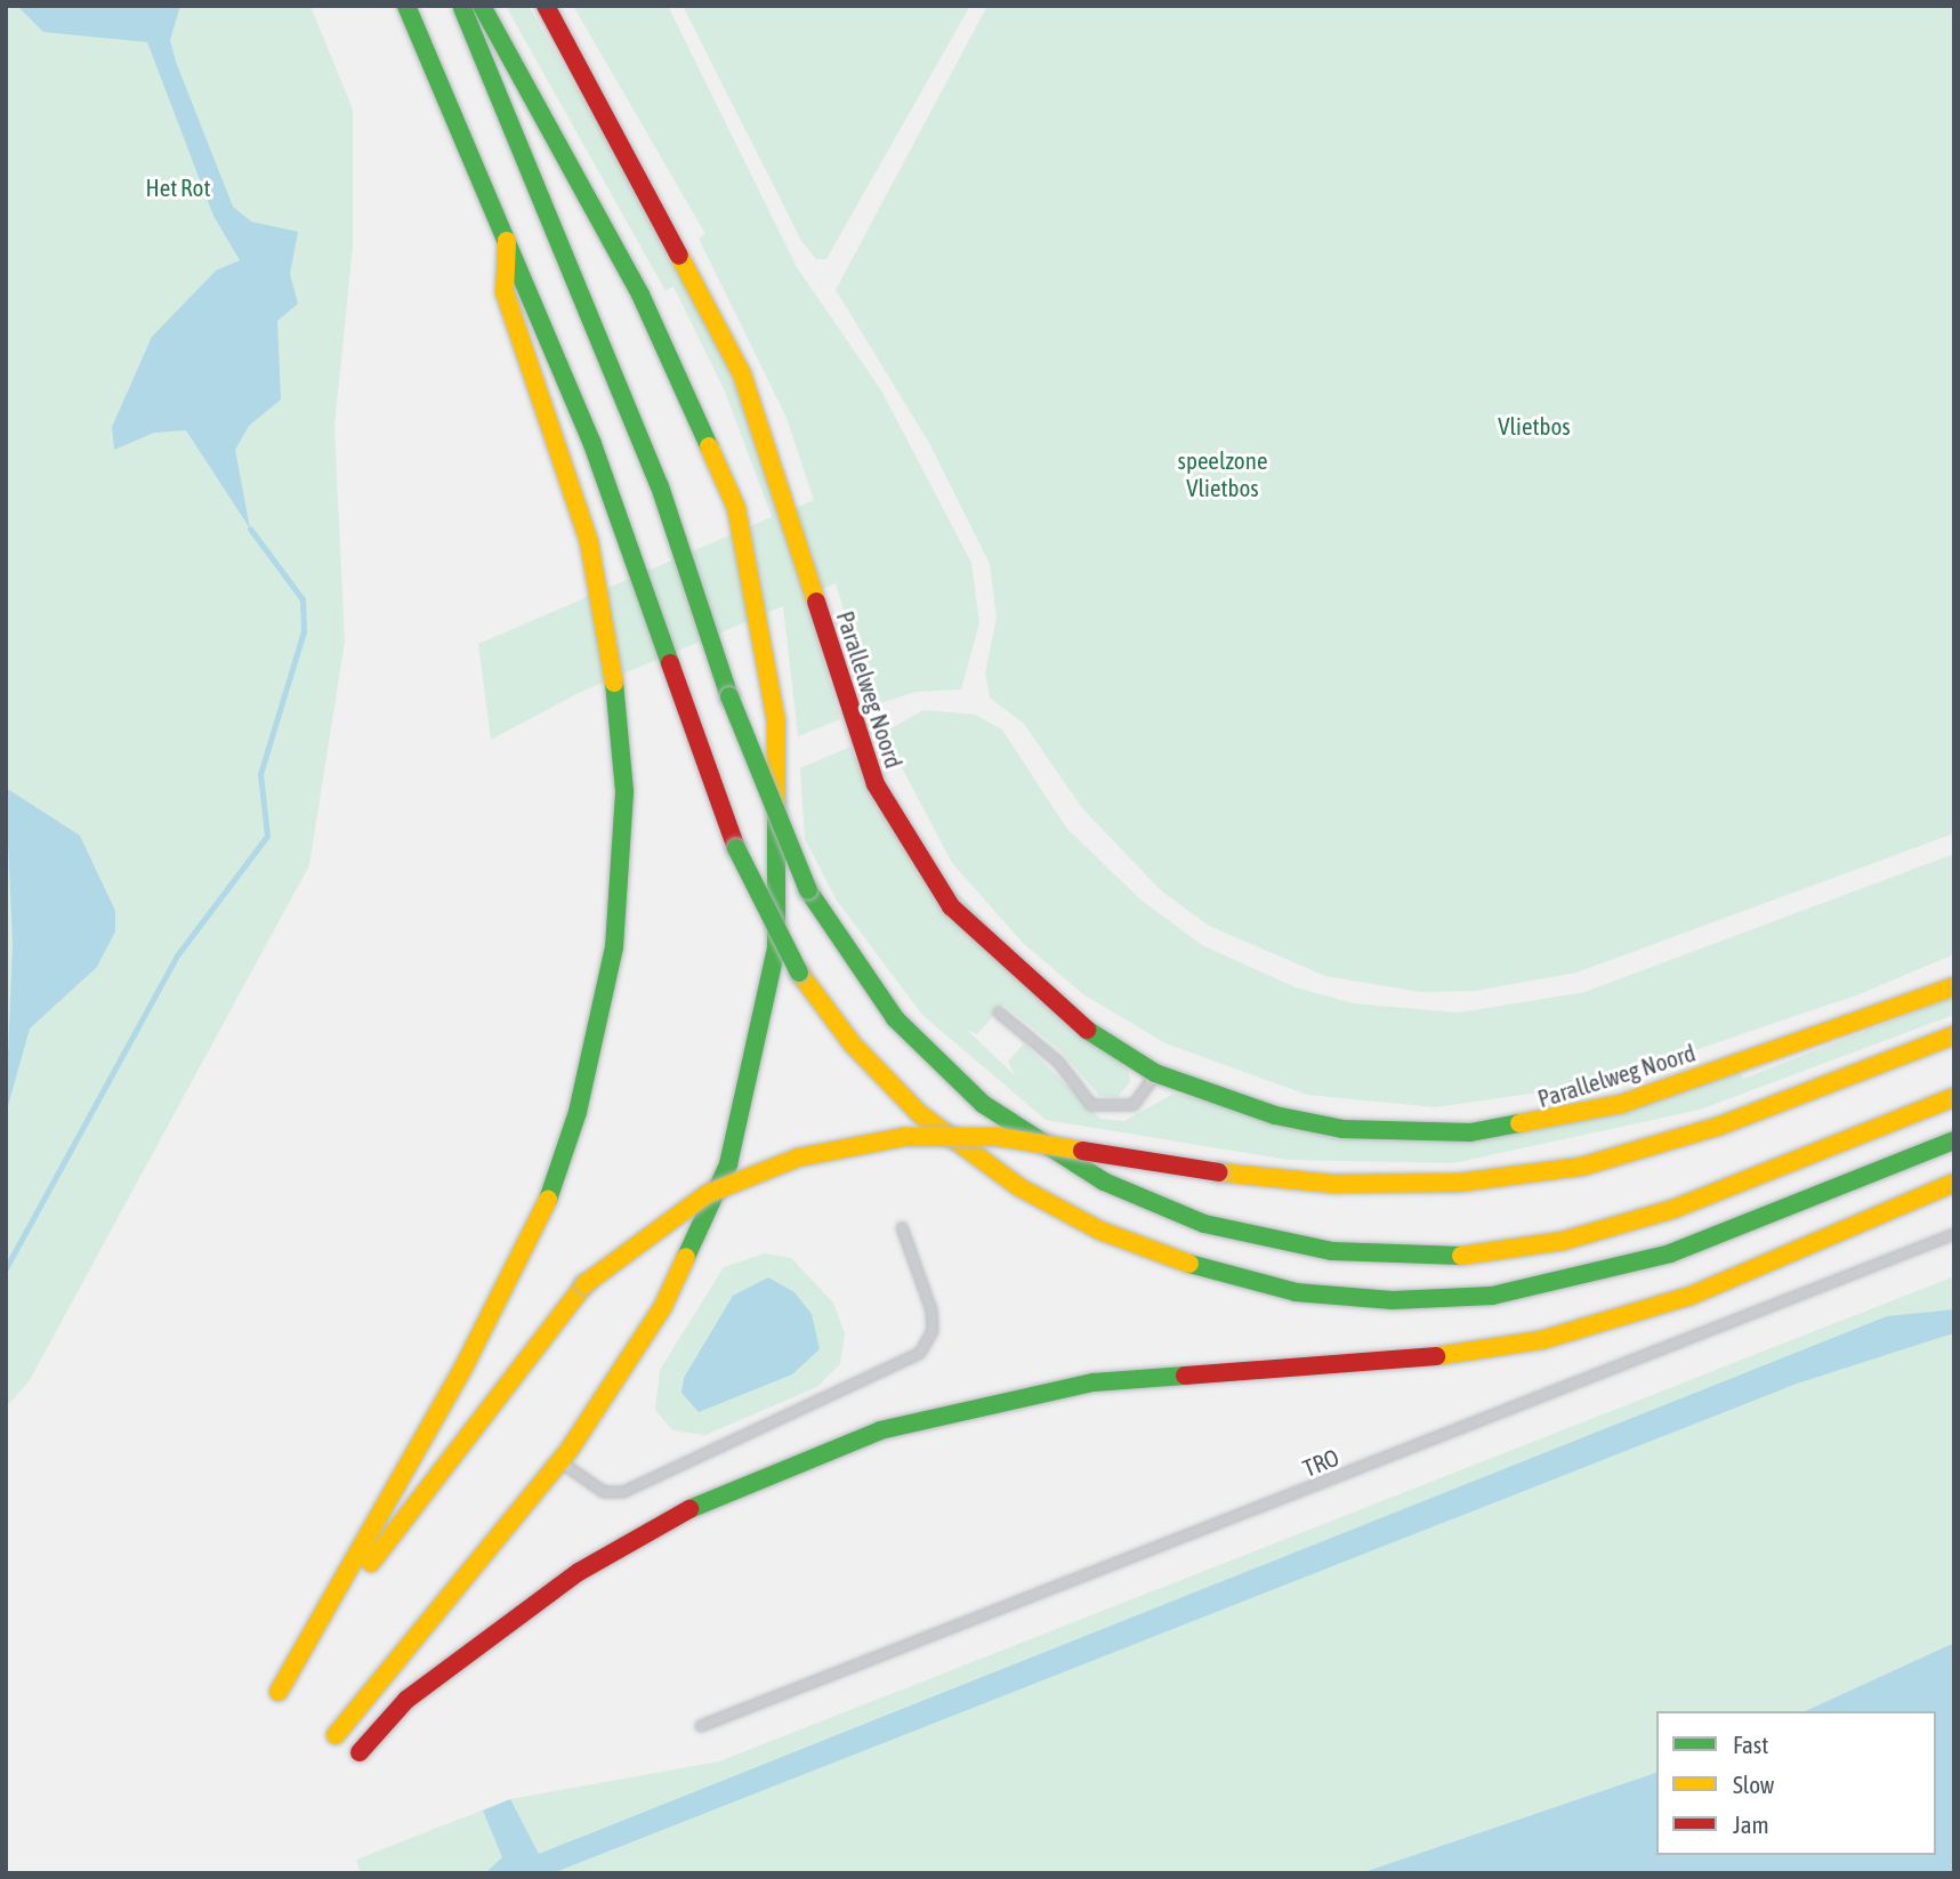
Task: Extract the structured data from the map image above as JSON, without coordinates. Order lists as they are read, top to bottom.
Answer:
{
  "streets": {
    "highway": ["Parallelweg Noord"],
    "lane": ["TRO"]
  },
  "parks": ["Het Rot", "Vlietbos", "speelzone Vlietbos"],
  "legend": ["Fast", "Slow", "Jam"]
}
